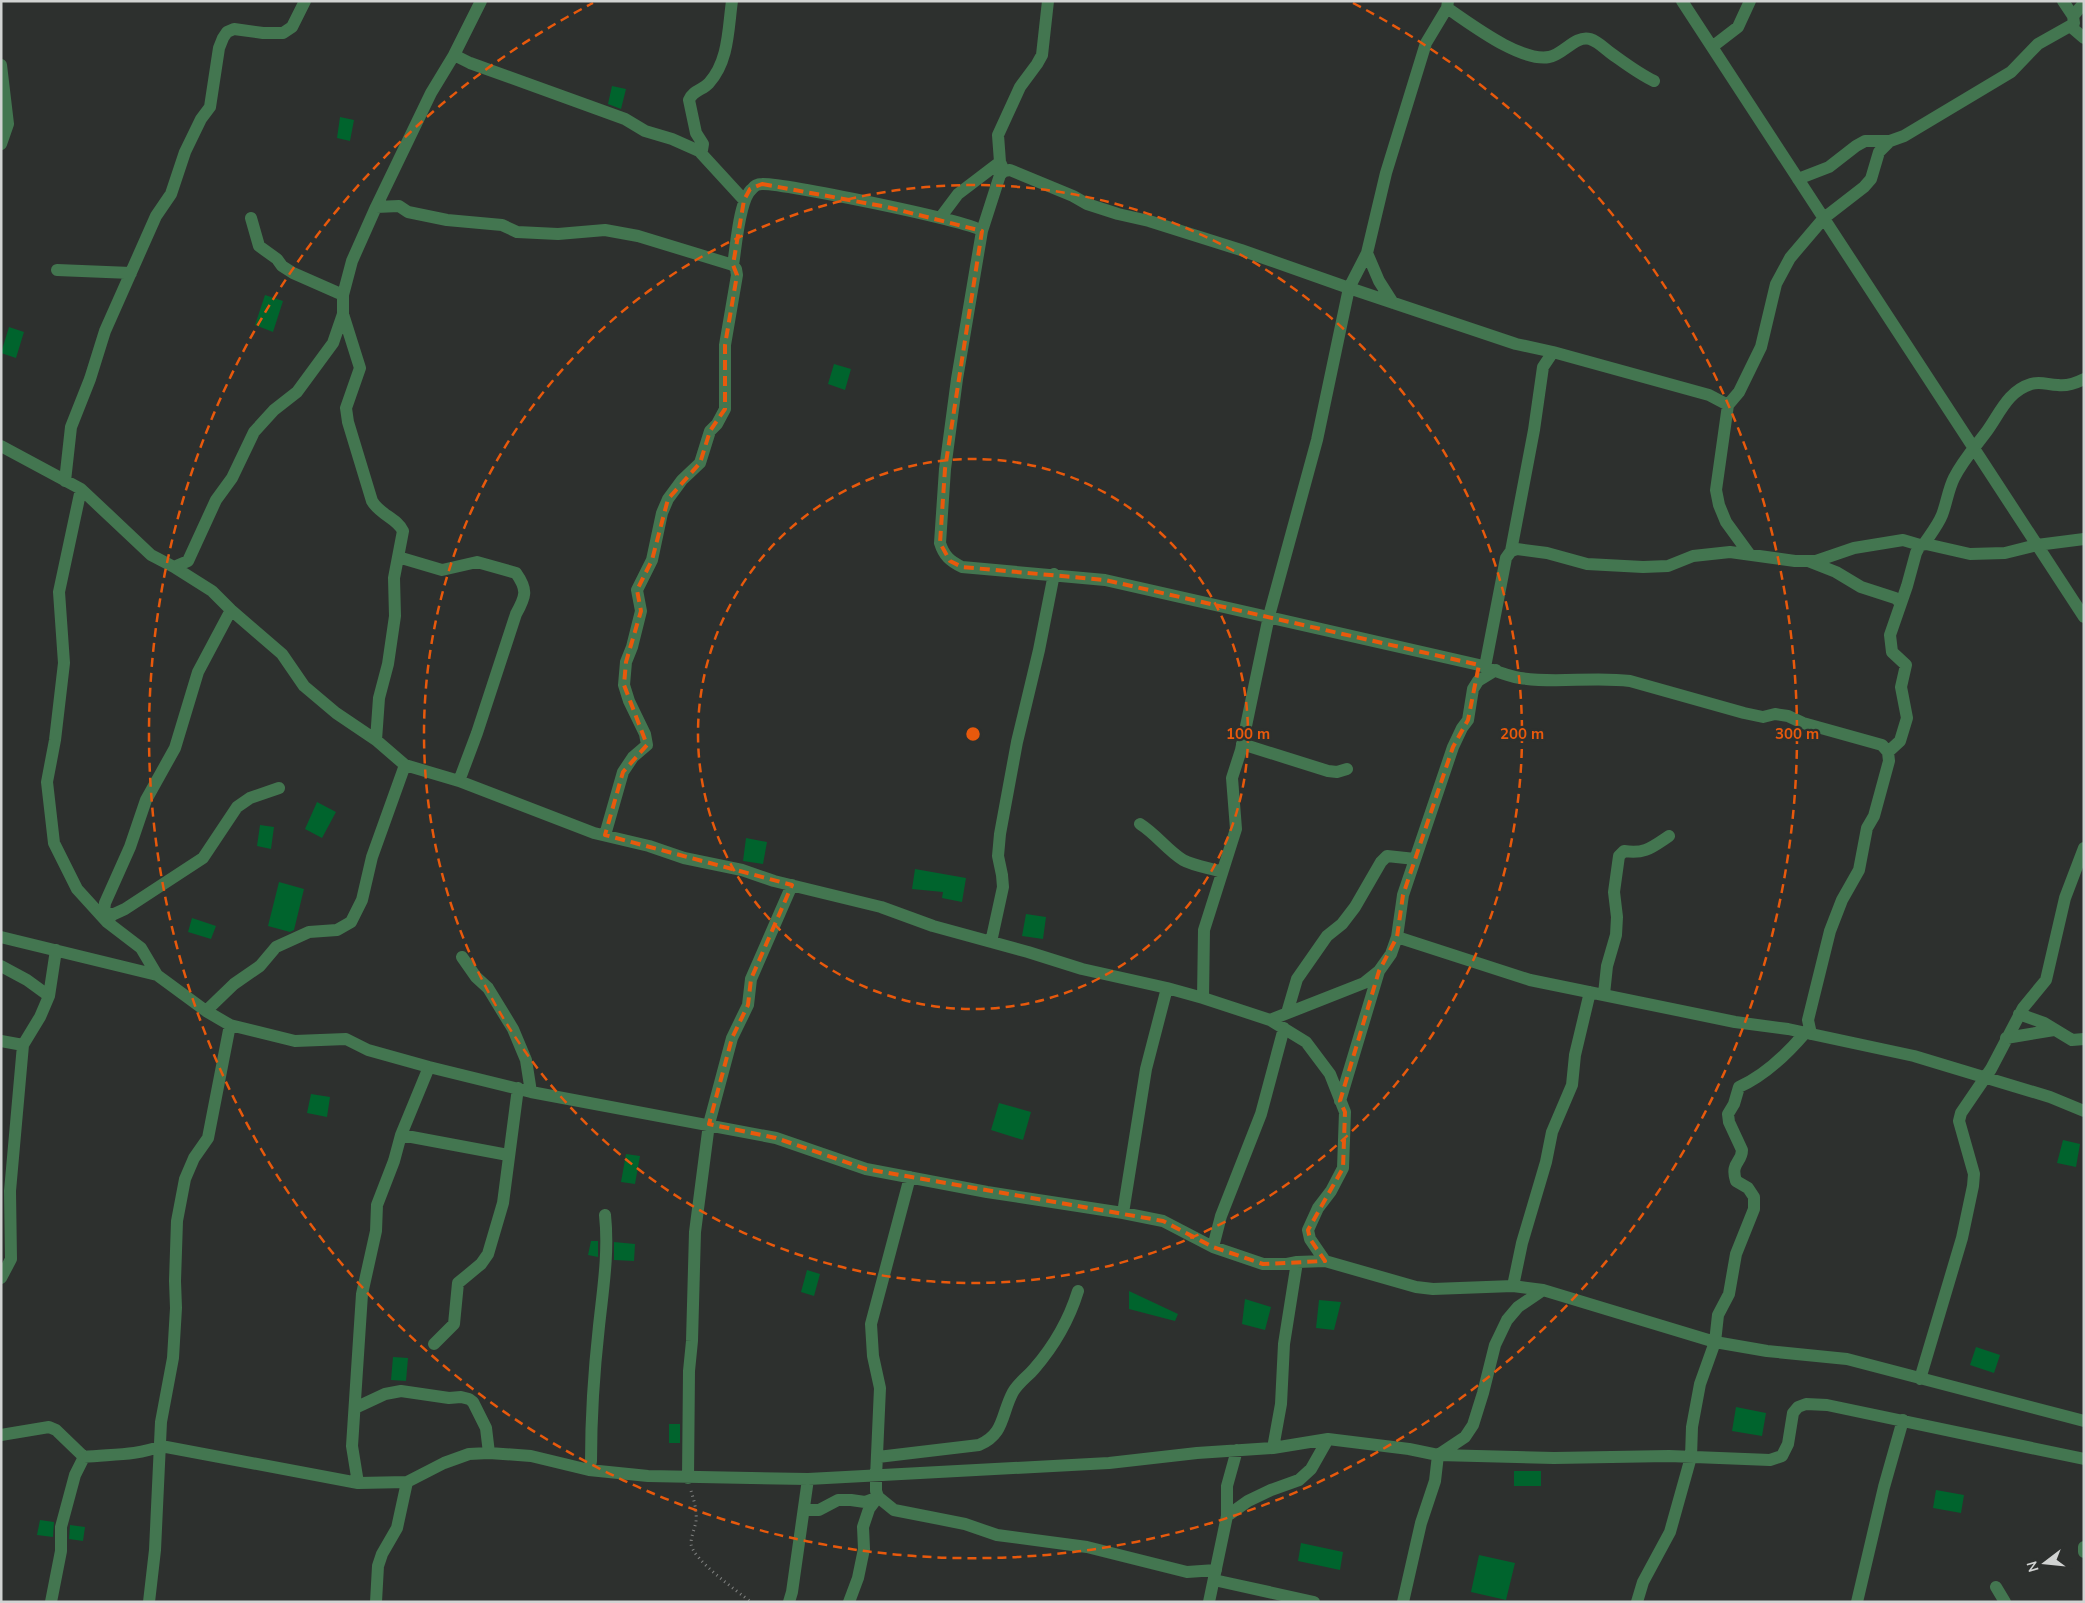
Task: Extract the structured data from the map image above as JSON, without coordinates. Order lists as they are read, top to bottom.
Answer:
{
  "north": "left",
  "rings": ["100 m", "200 m", "300 m"]
}
